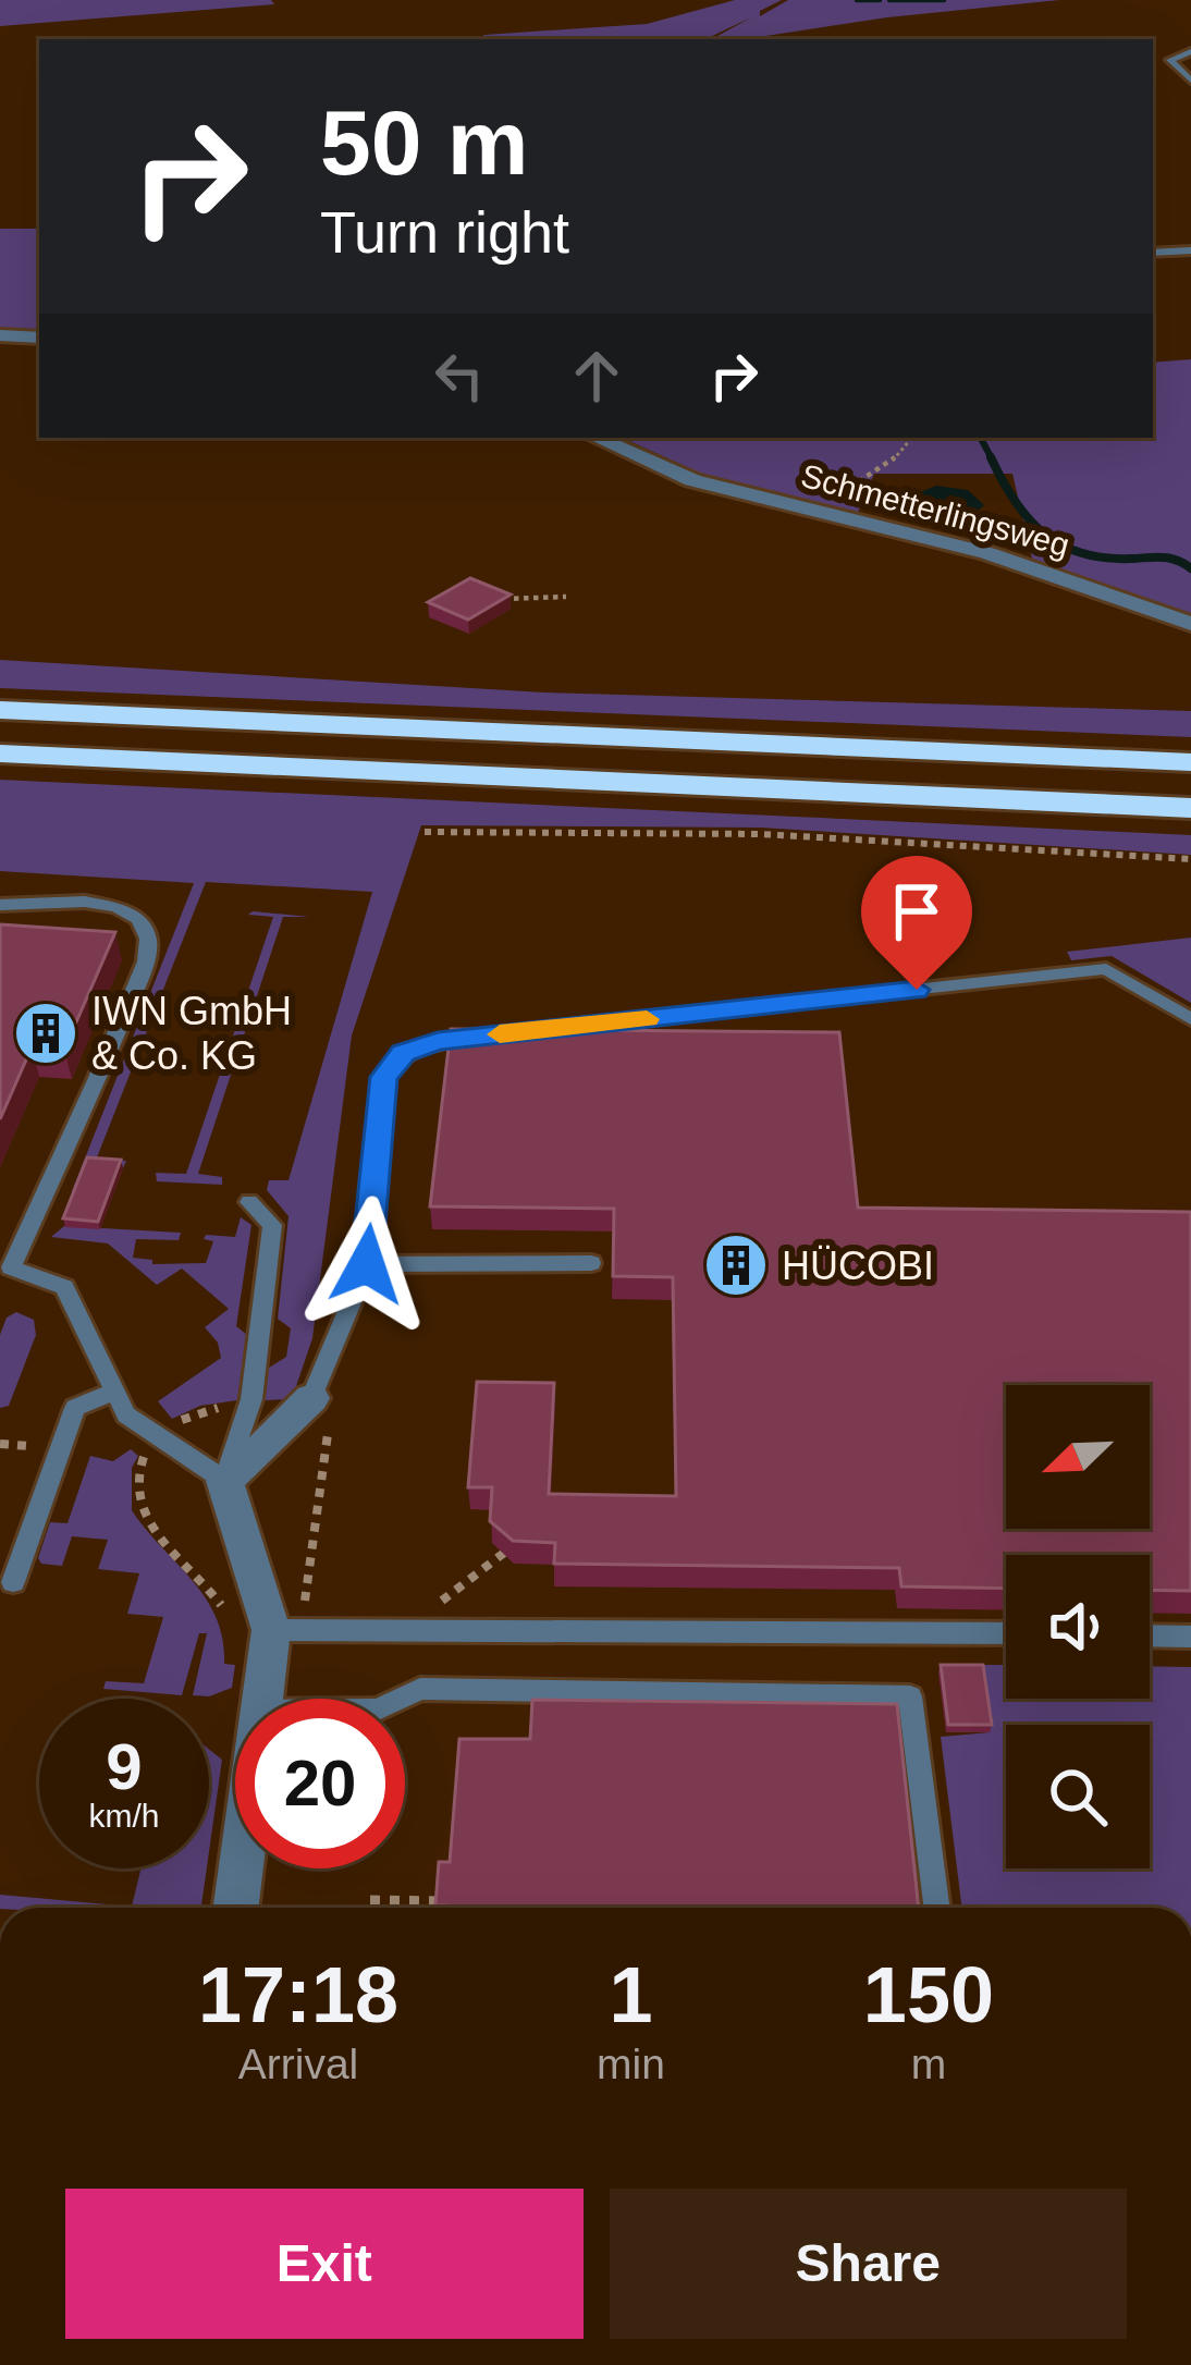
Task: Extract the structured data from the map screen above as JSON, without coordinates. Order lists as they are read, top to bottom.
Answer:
{
  "streets": {
    "street": ["Schmetterlingsweg"]
  },
  "places": {
    "building": ["IWN GmbH & Co. KG", "HÜCOBI"]
  },
  "north": "bottom left",
  "page": {
    "turn": ["50 m", "Turn right"],
    "speed": "9 km/h",
    "limit": "20",
    "eta": [
      "17:18",
      "Arrival",
      "1",
      "min",
      "150",
      "m"
    ],
    "buttons": ["Exit", "Share"]
  }
}
